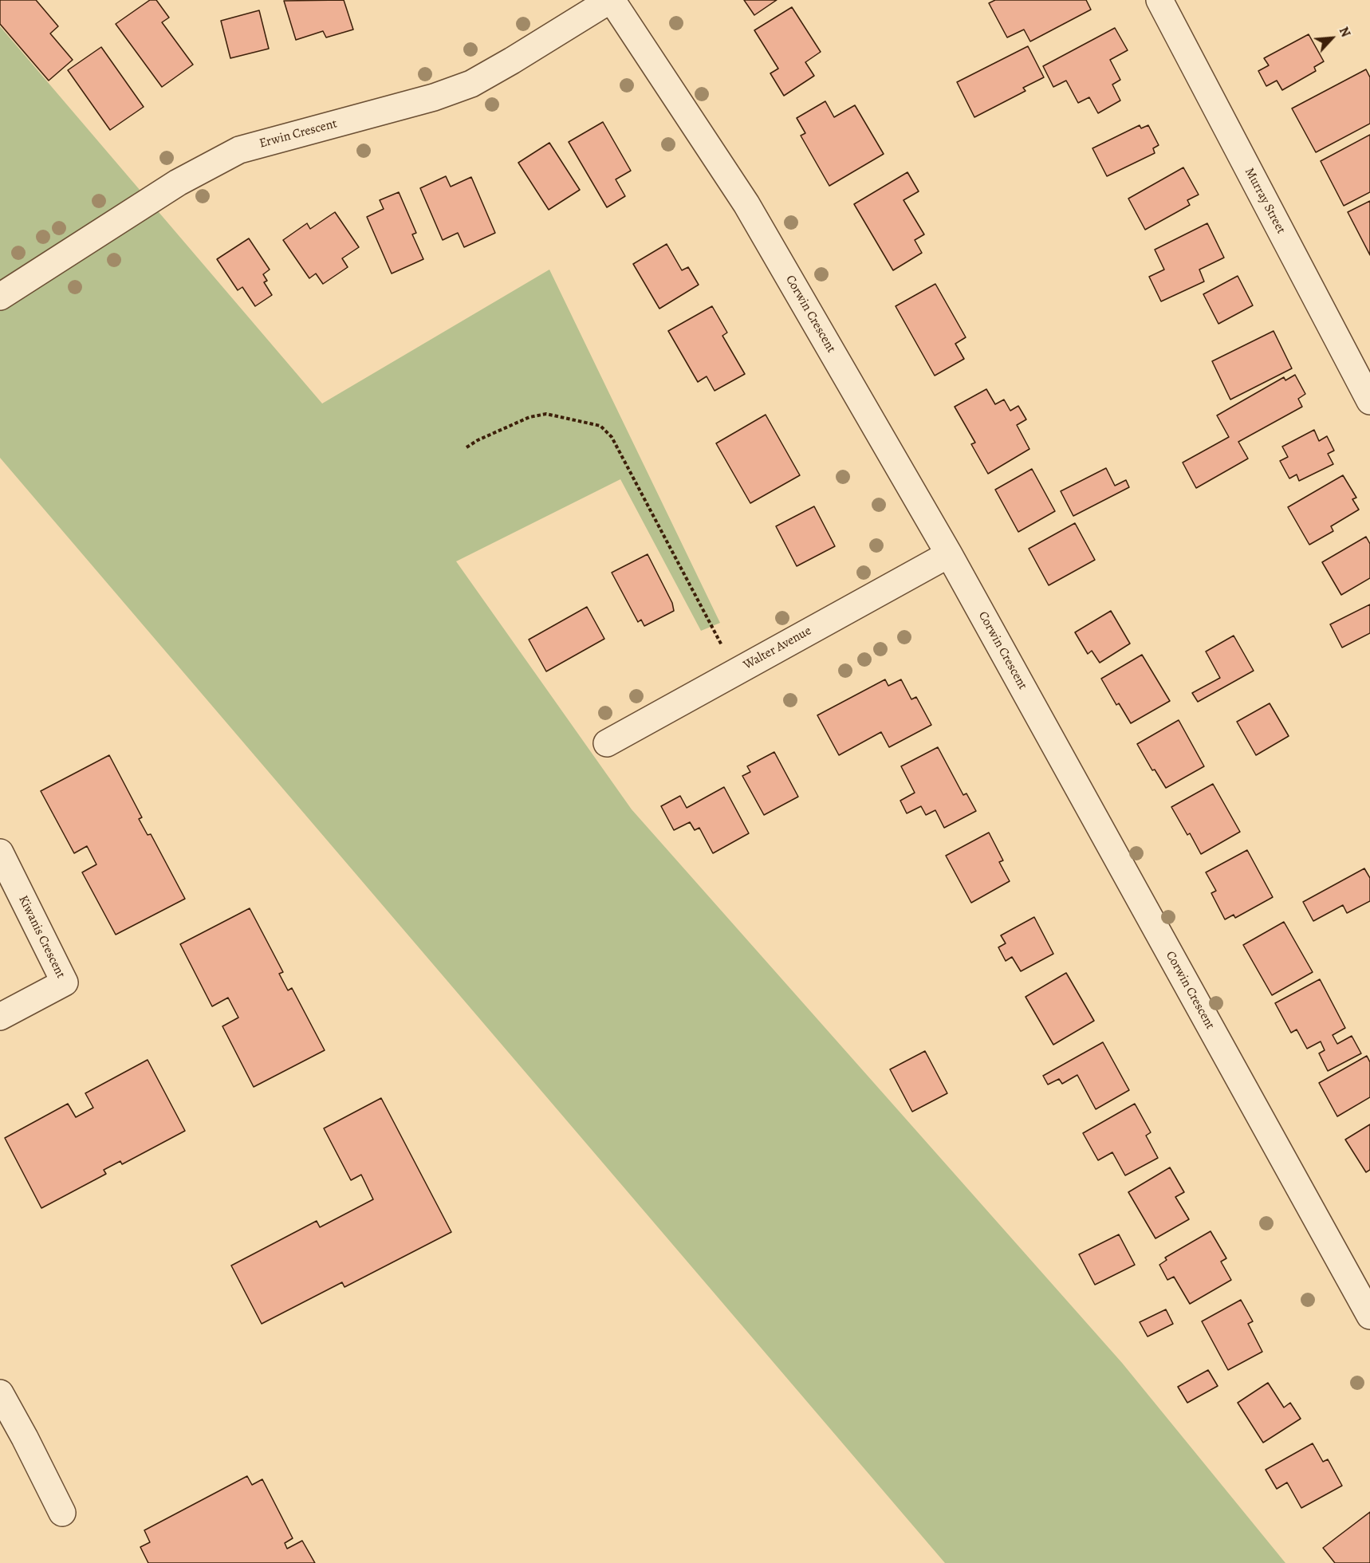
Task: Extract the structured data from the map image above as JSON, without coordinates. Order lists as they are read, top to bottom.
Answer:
{
  "streets": {
    "street": [
      "Erwin Crescent",
      "Murray Street",
      "Corwin Crescent",
      "Walter Avenue",
      "Kiwanis Crescent"
    ]
  },
  "crossings": [
    ["Erwin Crescent", "Corwin Crescent"],
    ["Corwin Crescent", "Walter Avenue"]
  ],
  "north": "top right"
}
